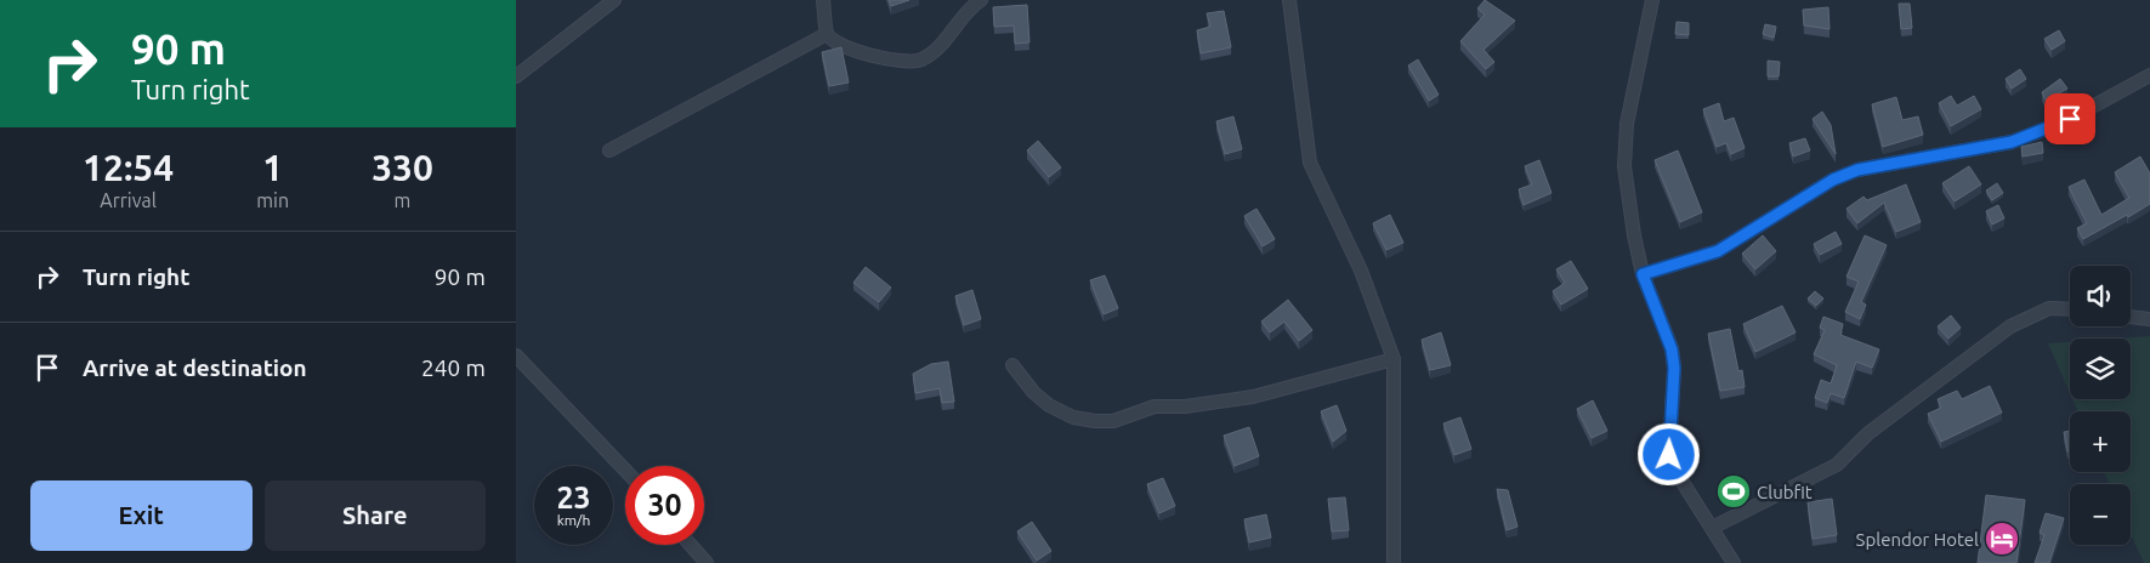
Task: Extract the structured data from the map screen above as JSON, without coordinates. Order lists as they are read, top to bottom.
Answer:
{
  "places": {
    "sports": ["Clubfit"],
    "hotel": ["Splendor Hotel"]
  },
  "page": {
    "turn": ["90 m", "Turn right"],
    "eta": [
      "12:54",
      "Arrival",
      "1",
      "min",
      "330",
      "m"
    ],
    "list": [
      {
        "name": "Turn right",
        "value": "90 m"
      },
      {
        "name": "Arrive at destination",
        "value": "240 m"
      }
    ],
    "map_buttons": ["+", "−"],
    "speed": "23 km/h",
    "limit": "30",
    "buttons": ["Exit", "Share"]
  }
}
